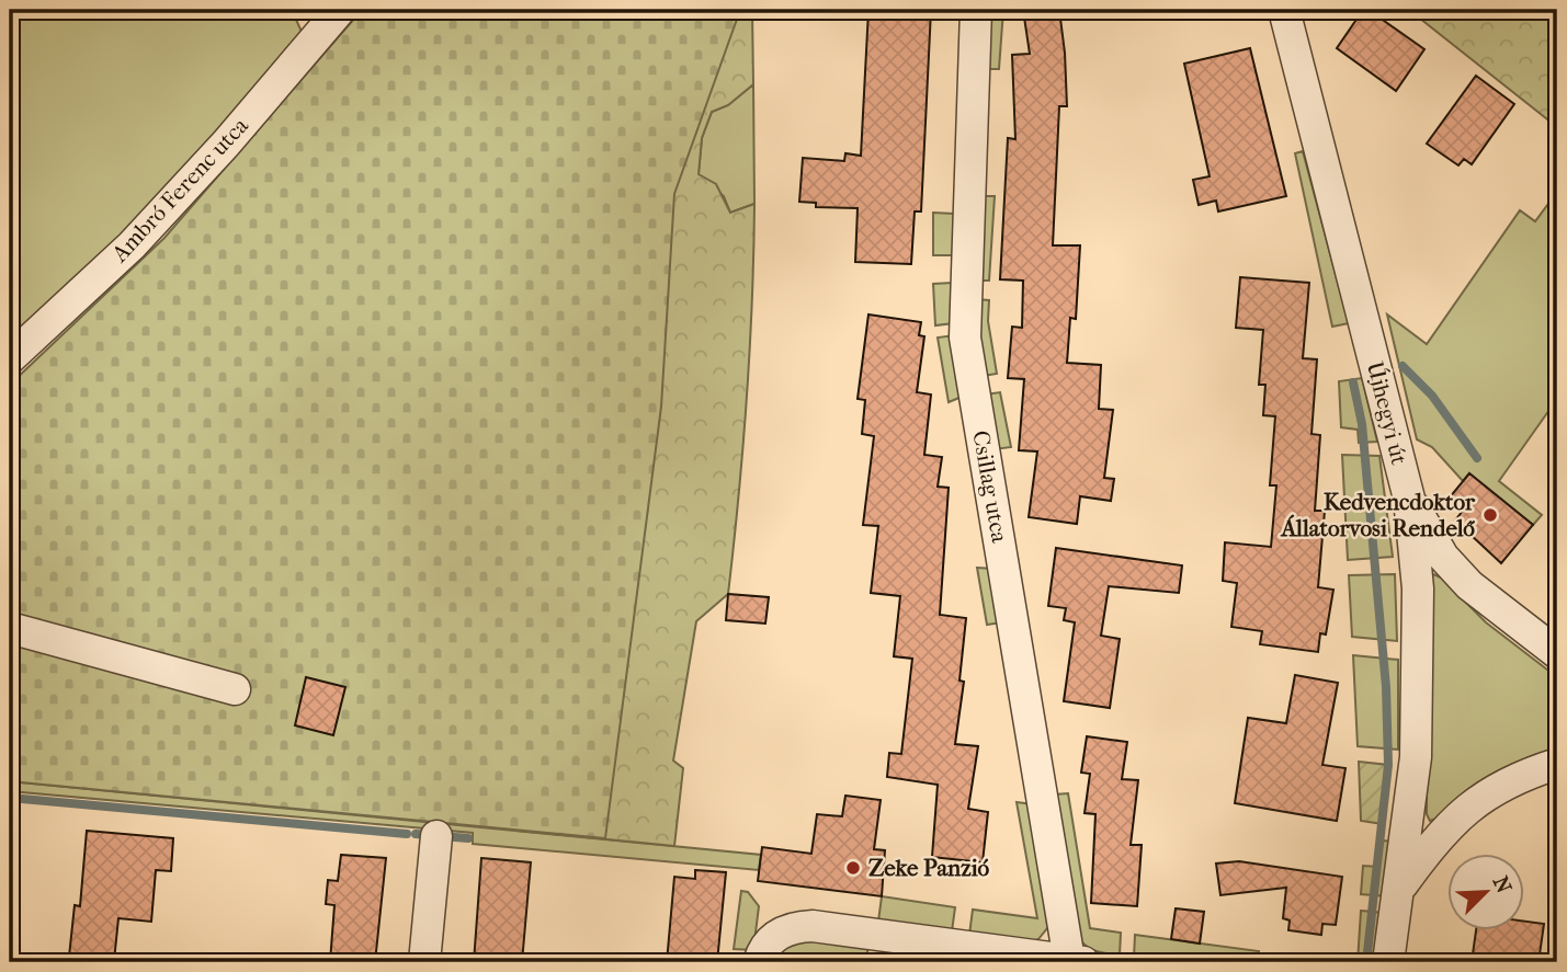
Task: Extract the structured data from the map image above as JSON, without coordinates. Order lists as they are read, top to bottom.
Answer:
{
  "streets": {
    "street": ["Ambró Ferenc utca", "Újhegyi út", "Csillag utca"]
  },
  "places": ["Kedvencdoktor Állatorvosi Rendelő", "Zeke Panzió"],
  "north": "top right"
}
